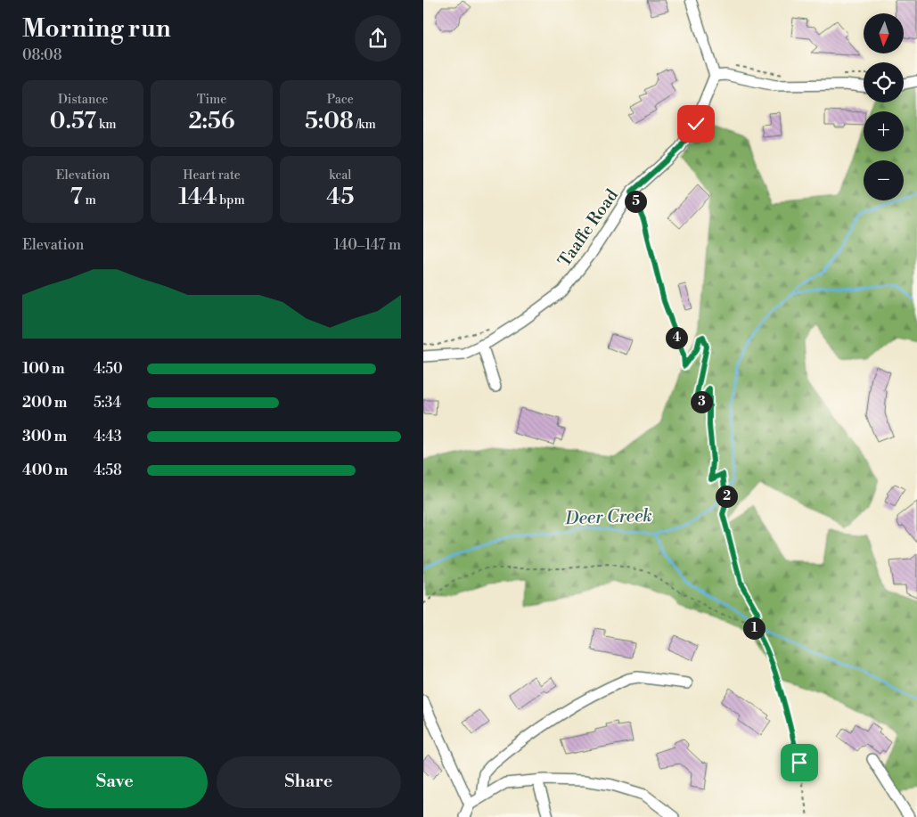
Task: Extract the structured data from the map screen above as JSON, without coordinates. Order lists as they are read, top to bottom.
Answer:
{
  "streets": {
    "street": ["Taaffe Road"]
  },
  "water": ["Deer Creek"],
  "north": "bottom",
  "page": {
    "heading": ["Morning run", "08:08"],
    "map_buttons": ["+", "−"],
    "stats": [
      ["Distance", "0.57 km"],
      ["Time", "2:56"],
      ["Pace", "5:08 /km"],
      ["Elevation", "7 m"],
      ["Heart rate", "144 bpm"],
      ["kcal", "45"]
    ],
    "pins": [
      "5",
      "4",
      "3",
      "2",
      "1"
    ],
    "chart": ["Elevation", "140–147 m"],
    "list": [
      {
        "name": "100 m",
        "note": "4:50"
      },
      {
        "name": "200 m",
        "note": "5:34"
      },
      {
        "name": "300 m",
        "note": "4:43"
      },
      {
        "name": "400 m",
        "note": "4:58"
      }
    ],
    "buttons": ["Save", "Share"]
  }
}
